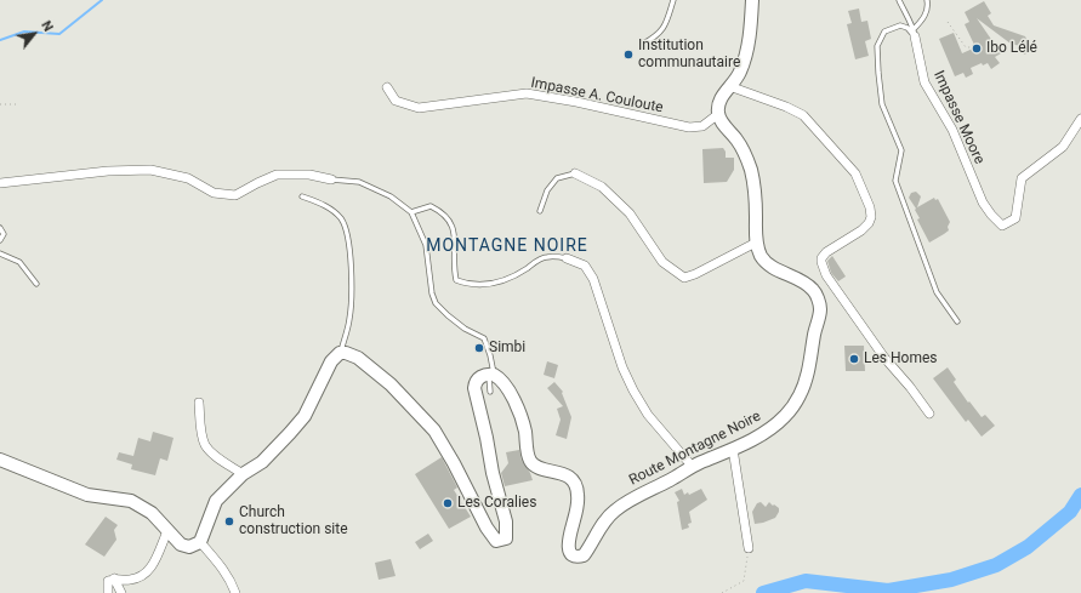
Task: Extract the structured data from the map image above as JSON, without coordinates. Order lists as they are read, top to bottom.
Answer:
{
  "streets": {
    "street": ["Impasse A. Couloute", "Impasse Moore", "Route Montagne Noire"]
  },
  "crossings": [
    ["Impasse A. Couloute", "Route Montagne Noire"]
  ],
  "districts": ["MONTAGNE NOIRE"],
  "places": [
    "Ibo Lélé",
    "Institution communautaire",
    "Simbi",
    "Les Homes",
    "Les Coralies",
    "Church construction site"
  ],
  "north": "top right"
}
